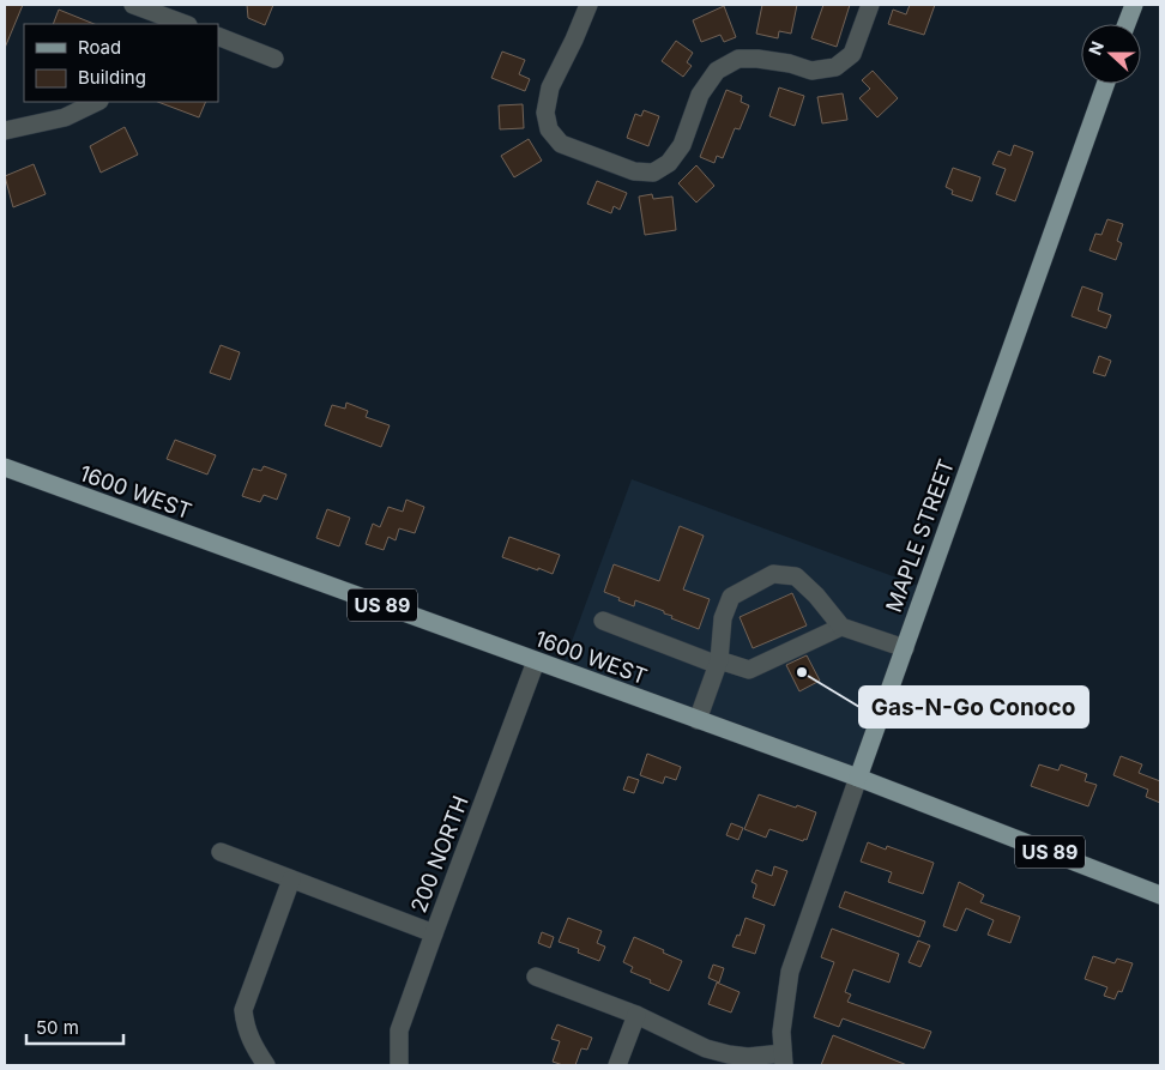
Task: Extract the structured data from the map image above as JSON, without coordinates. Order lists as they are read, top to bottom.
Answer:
{
  "streets": {
    "main road": ["1600 WEST", "MAPLE STREET", "US 89"],
    "street": ["200 NORTH"]
  },
  "crossings": [
    ["1600 WEST", "MAPLE STREET"],
    ["1600 WEST", "200 NORTH"]
  ],
  "places": ["Gas-N-Go Conoco"],
  "legend": ["Road", "Building"],
  "scale_bar": "50 m",
  "north": "left"
}
